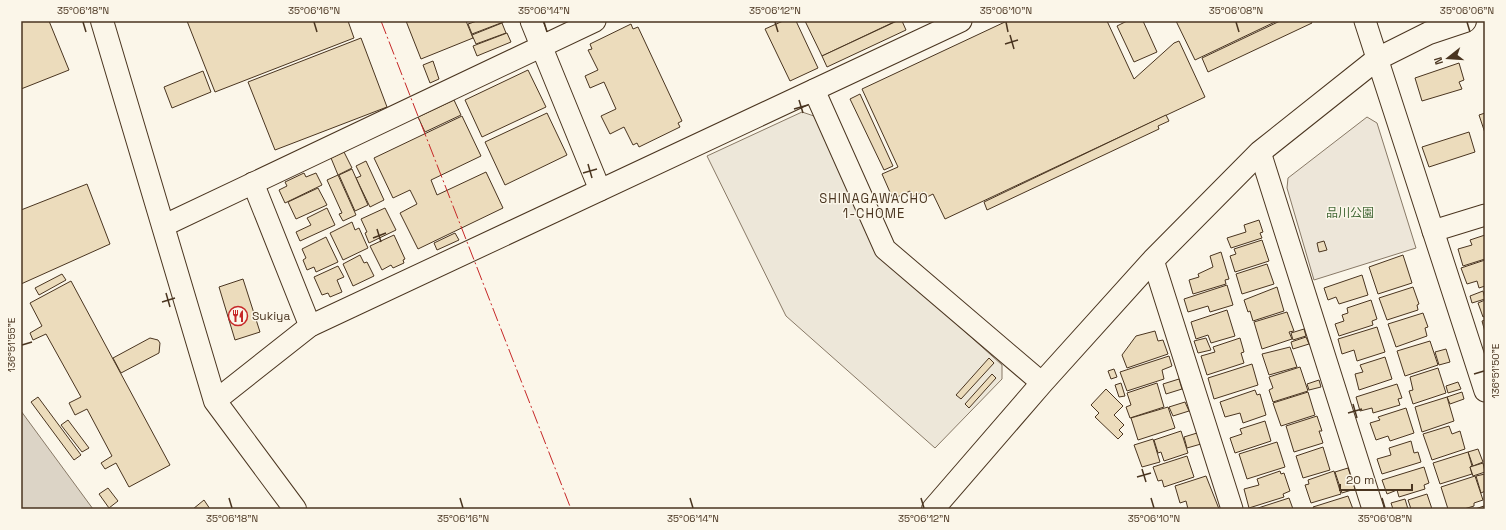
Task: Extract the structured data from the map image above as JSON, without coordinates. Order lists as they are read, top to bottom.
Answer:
{
  "districts": ["SHINAGAWACHO 1-CHOME"],
  "parks": ["品川公園"],
  "places": {
    "restaurant": ["Sukiya"]
  },
  "scale_bar": "20 m",
  "north": "left",
  "coordinates": [
    "35°06'18\"N",
    "35°06'16\"N",
    "35°06'14\"N",
    "35°06'12\"N",
    "35°06'10\"N",
    "35°06'08\"N",
    "35°06'06\"N",
    "136°51'55\"E",
    "136°51'50\"E"
  ]
}
